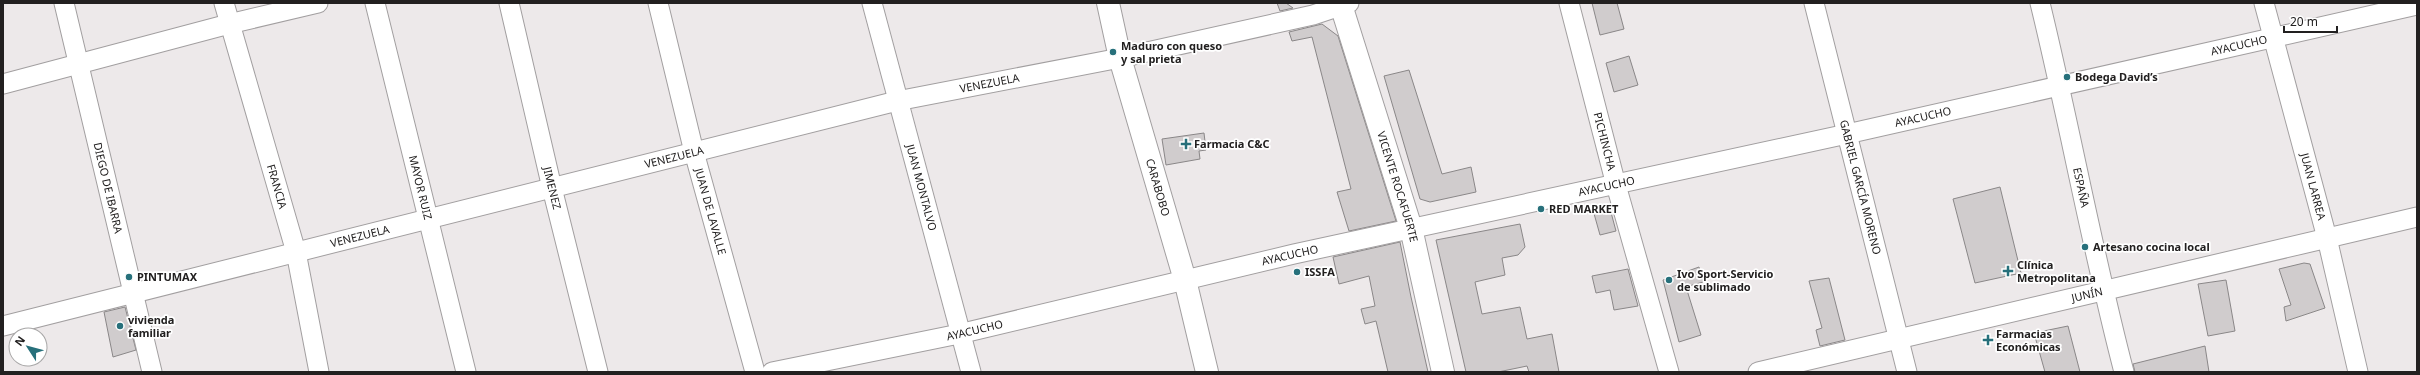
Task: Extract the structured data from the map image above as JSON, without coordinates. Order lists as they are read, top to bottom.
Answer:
{
  "streets": {
    "main road": ["CARABOBO", "VICENTE ROCAFUERTE"],
    "street": [
      "AYACUCHO",
      "VENEZUELA",
      "PICHINCHA",
      "FRANCIA",
      "DIEGO DE IBARRA",
      "MAYOR RUIZ",
      "JUAN MONTALVO",
      "JUAN LARREA",
      "JIMENEZ",
      "GABRIEL GARCÍA MORENO",
      "ESPAÑA",
      "JUAN DE LAVALLE",
      "JUNÍN"
    ]
  },
  "crossings": [
    ["AYACUCHO", "PICHINCHA"],
    ["AYACUCHO", "JUAN MONTALVO"],
    ["AYACUCHO", "CARABOBO"],
    ["AYACUCHO", "VICENTE ROCAFUERTE"],
    ["AYACUCHO", "JUAN LARREA"],
    ["AYACUCHO", "GABRIEL GARCÍA MORENO"],
    ["AYACUCHO", "ESPAÑA"],
    ["VENEZUELA", "FRANCIA"],
    ["VENEZUELA", "DIEGO DE IBARRA"],
    ["VENEZUELA", "MAYOR RUIZ"],
    ["VENEZUELA", "JUAN MONTALVO"],
    ["VENEZUELA", "CARABOBO"],
    ["VENEZUELA", "VICENTE ROCAFUERTE"],
    ["VENEZUELA", "JIMENEZ"],
    ["VENEZUELA", "JUAN DE LAVALLE"],
    ["JUAN LARREA", "JUNÍN"],
    ["GABRIEL GARCÍA MORENO", "JUNÍN"],
    ["ESPAÑA", "JUNÍN"]
  ],
  "places": {
    "other": [
      "Maduro con queso y sal prieta",
      "Bodega David’s",
      "RED MARKET",
      "Artesano cocina local",
      "ISSFA",
      "PINTUMAX",
      "Ivo Sport-Servicio de sublimado",
      "vivienda familiar"
    ],
    "health": ["Farmacia C&C", "Clínica Metropolitana", "Farmacias Económicas"]
  },
  "scale_bar": "20 m",
  "north": "top left"
}
